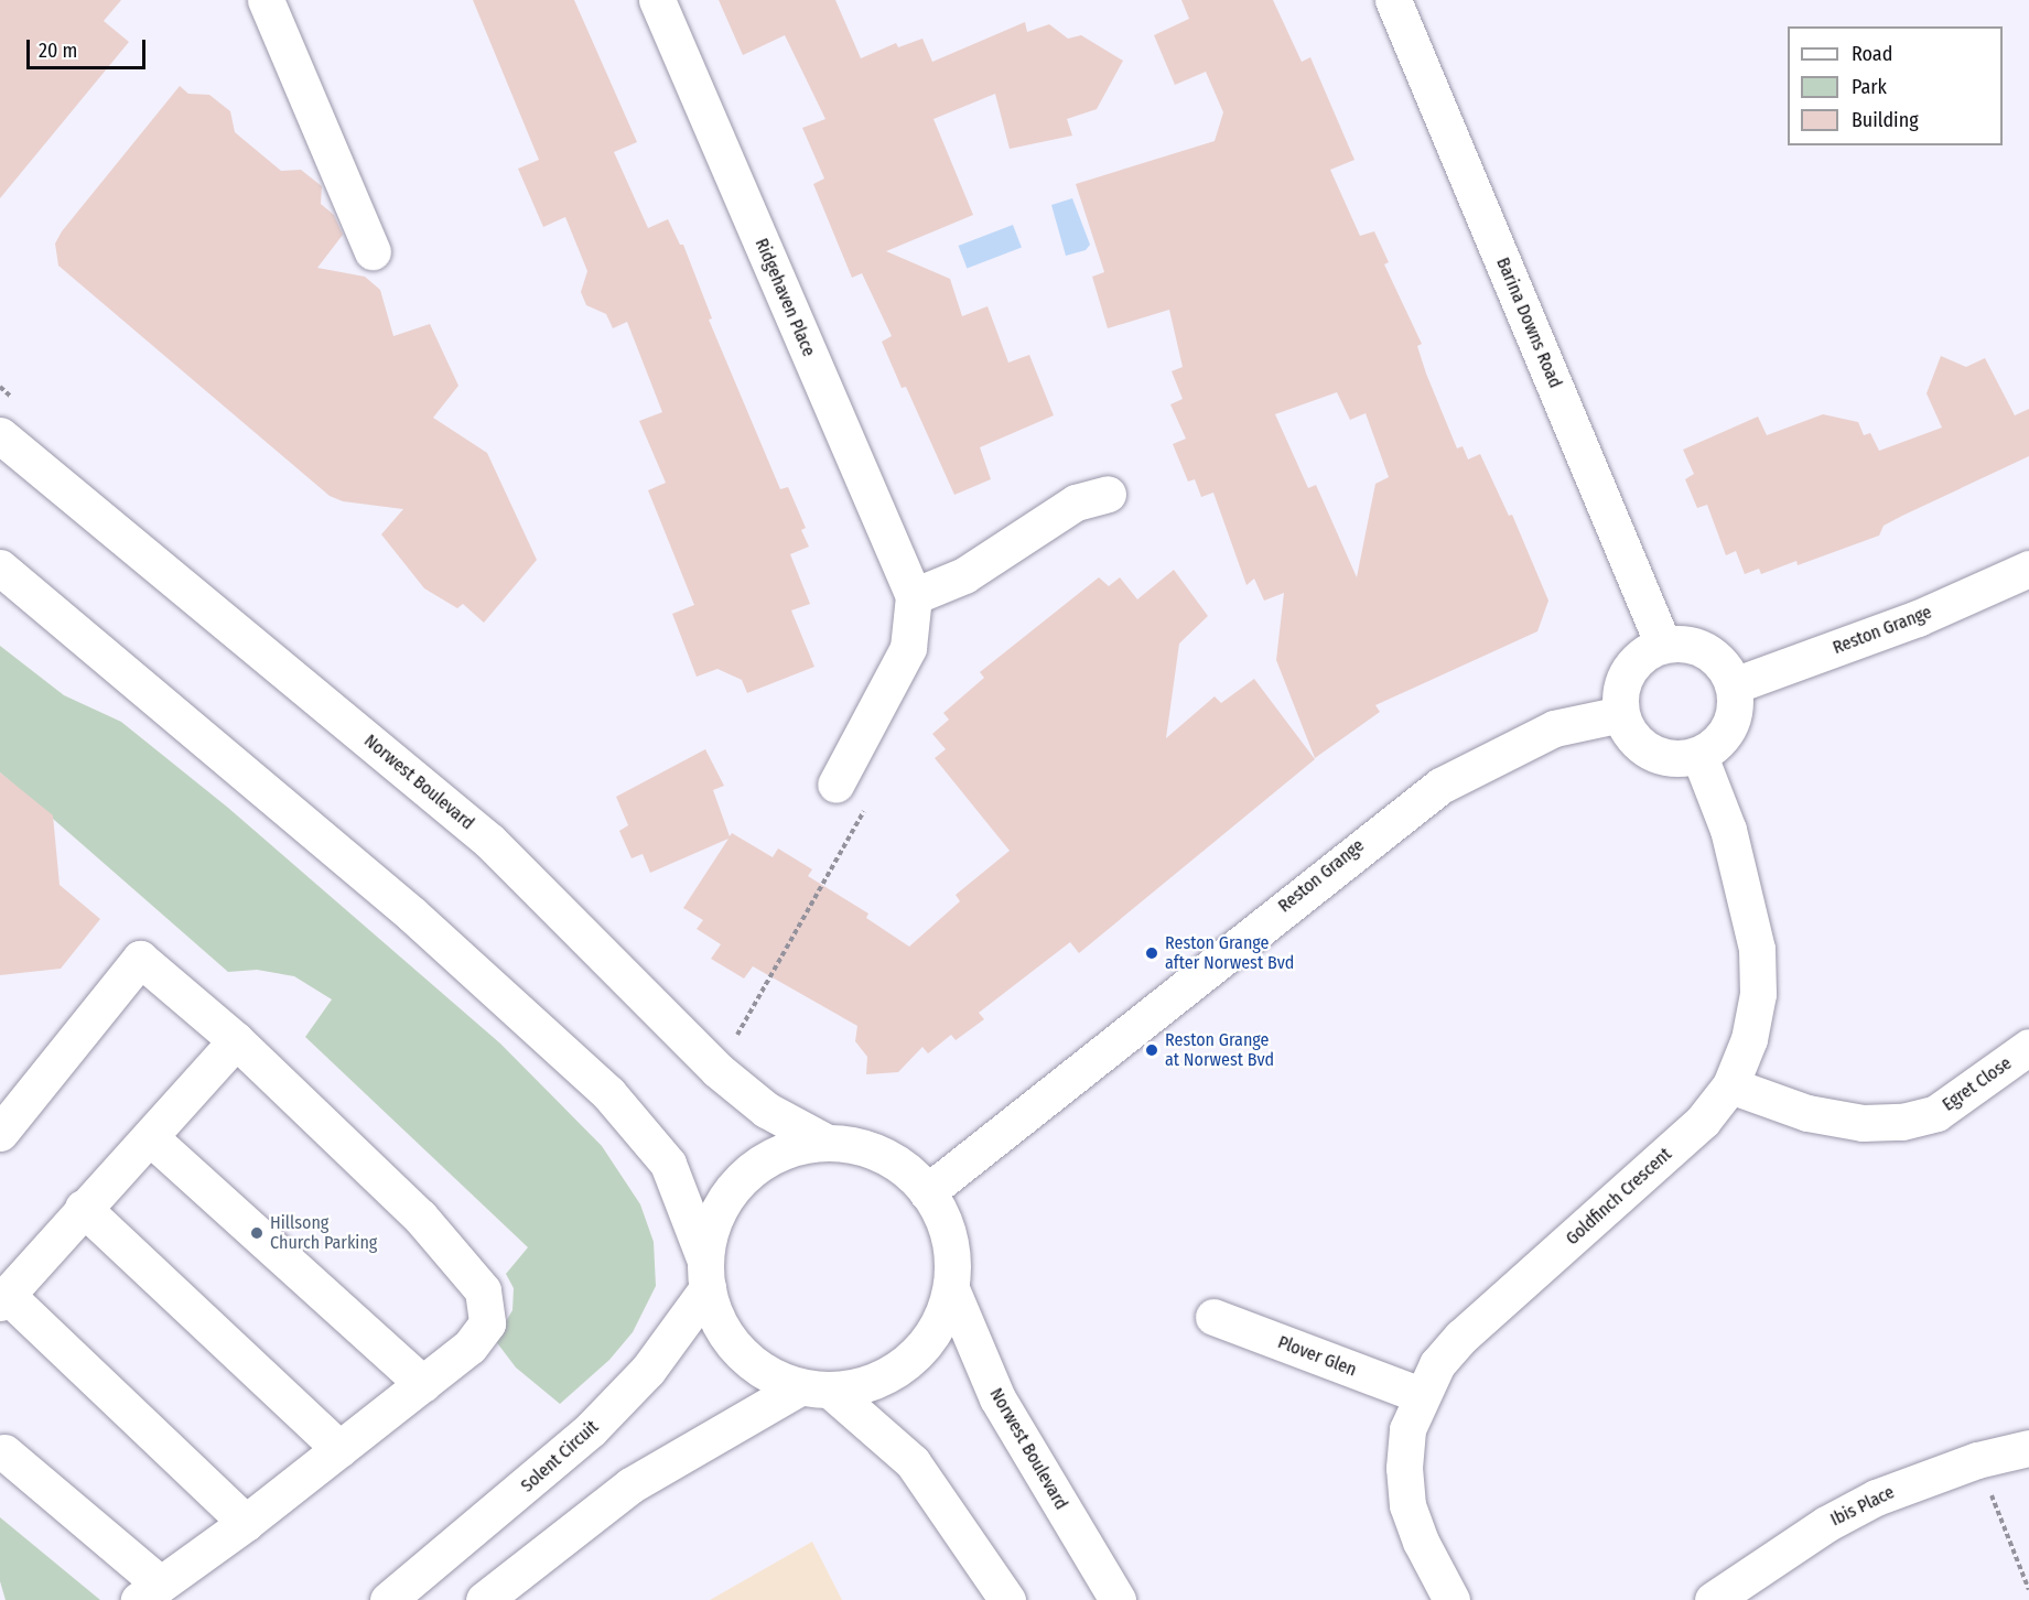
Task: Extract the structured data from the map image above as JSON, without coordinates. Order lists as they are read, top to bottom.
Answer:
{
  "streets": {
    "street": [
      "Ridgehaven Place",
      "Barina Downs Road",
      "Reston Grange",
      "Norwest Boulevard",
      "Egret Close",
      "Goldfinch Crescent",
      "Plover Glen",
      "Solent Circuit",
      "Ibis Place"
    ]
  },
  "crossings": [
    ["Barina Downs Road", "Reston Grange"],
    ["Barina Downs Road", "Goldfinch Crescent"],
    ["Reston Grange", "Goldfinch Crescent"],
    ["Egret Close", "Goldfinch Crescent"],
    ["Goldfinch Crescent", "Plover Glen"]
  ],
  "places": ["Reston Grange after Norwest Bvd", "Reston Grange at Norwest Bvd", "Hillsong Church Parking"],
  "legend": ["Road", "Park", "Building"],
  "scale_bar": "20 m"
}
